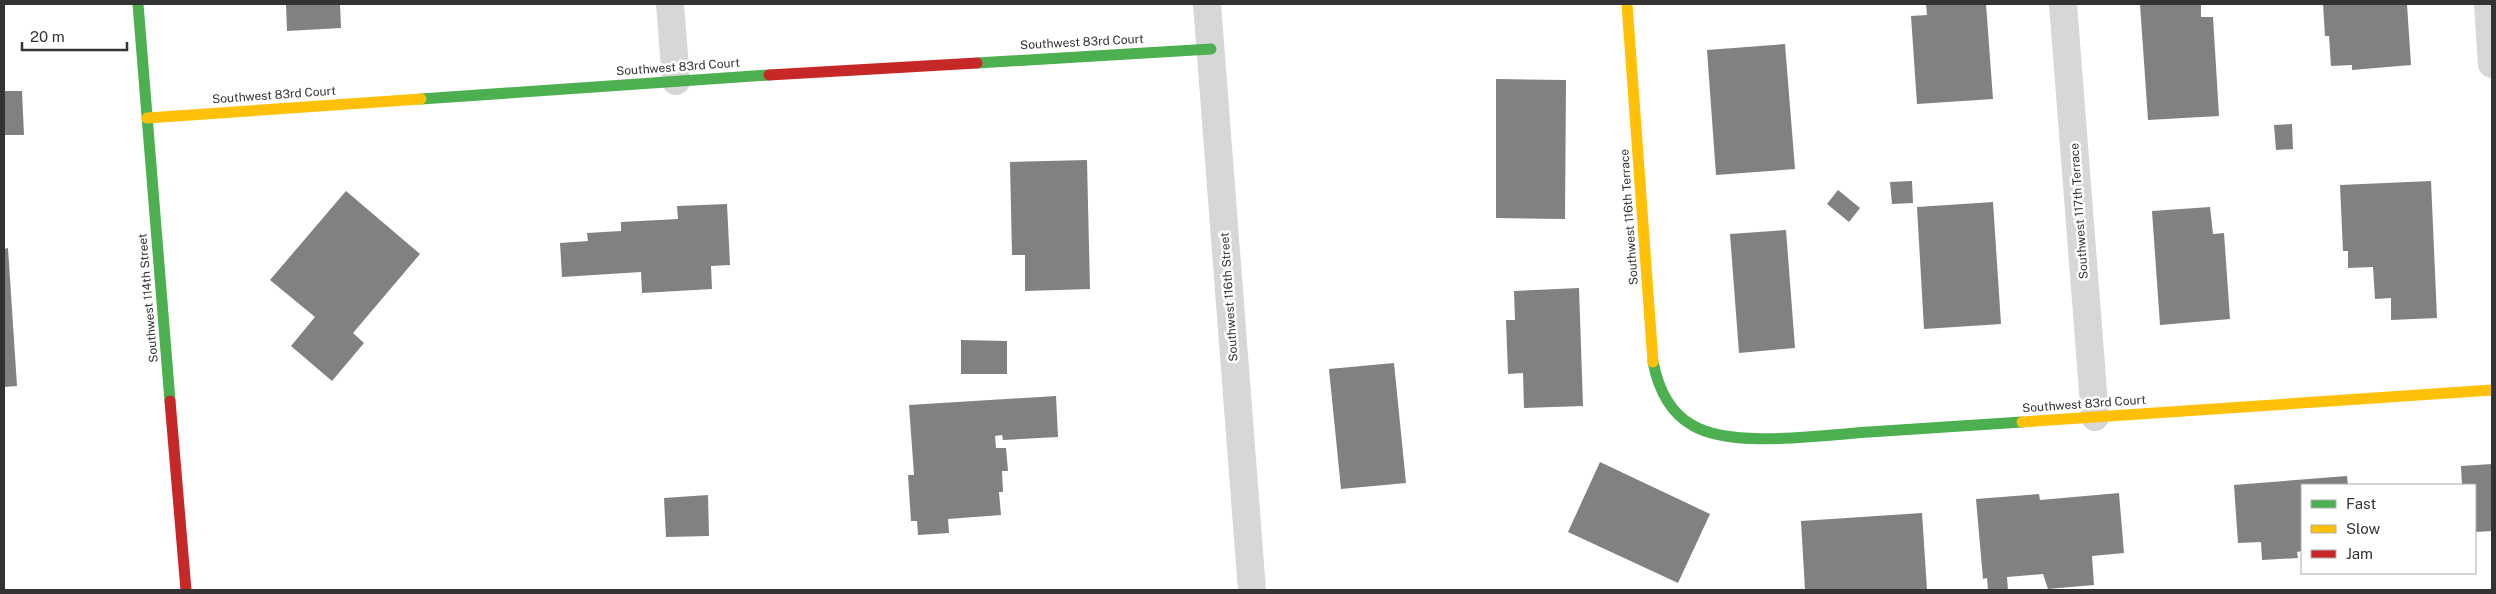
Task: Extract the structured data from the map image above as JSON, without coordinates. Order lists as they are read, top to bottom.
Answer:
{
  "streets": {
    "street": [
      "Southwest 83rd Court",
      "Southwest 117th Terrace",
      "Southwest 116th Terrace",
      "Southwest 116th Street",
      "Southwest 114th Street"
    ]
  },
  "crossings": [
    ["Southwest 83rd Court", "Southwest 117th Terrace"],
    ["Southwest 83rd Court", "Southwest 116th Terrace"],
    ["Southwest 83rd Court", "Southwest 116th Street"],
    ["Southwest 83rd Court", "Southwest 114th Street"]
  ],
  "legend": ["Fast", "Slow", "Jam"],
  "scale_bar": "20 m"
}
